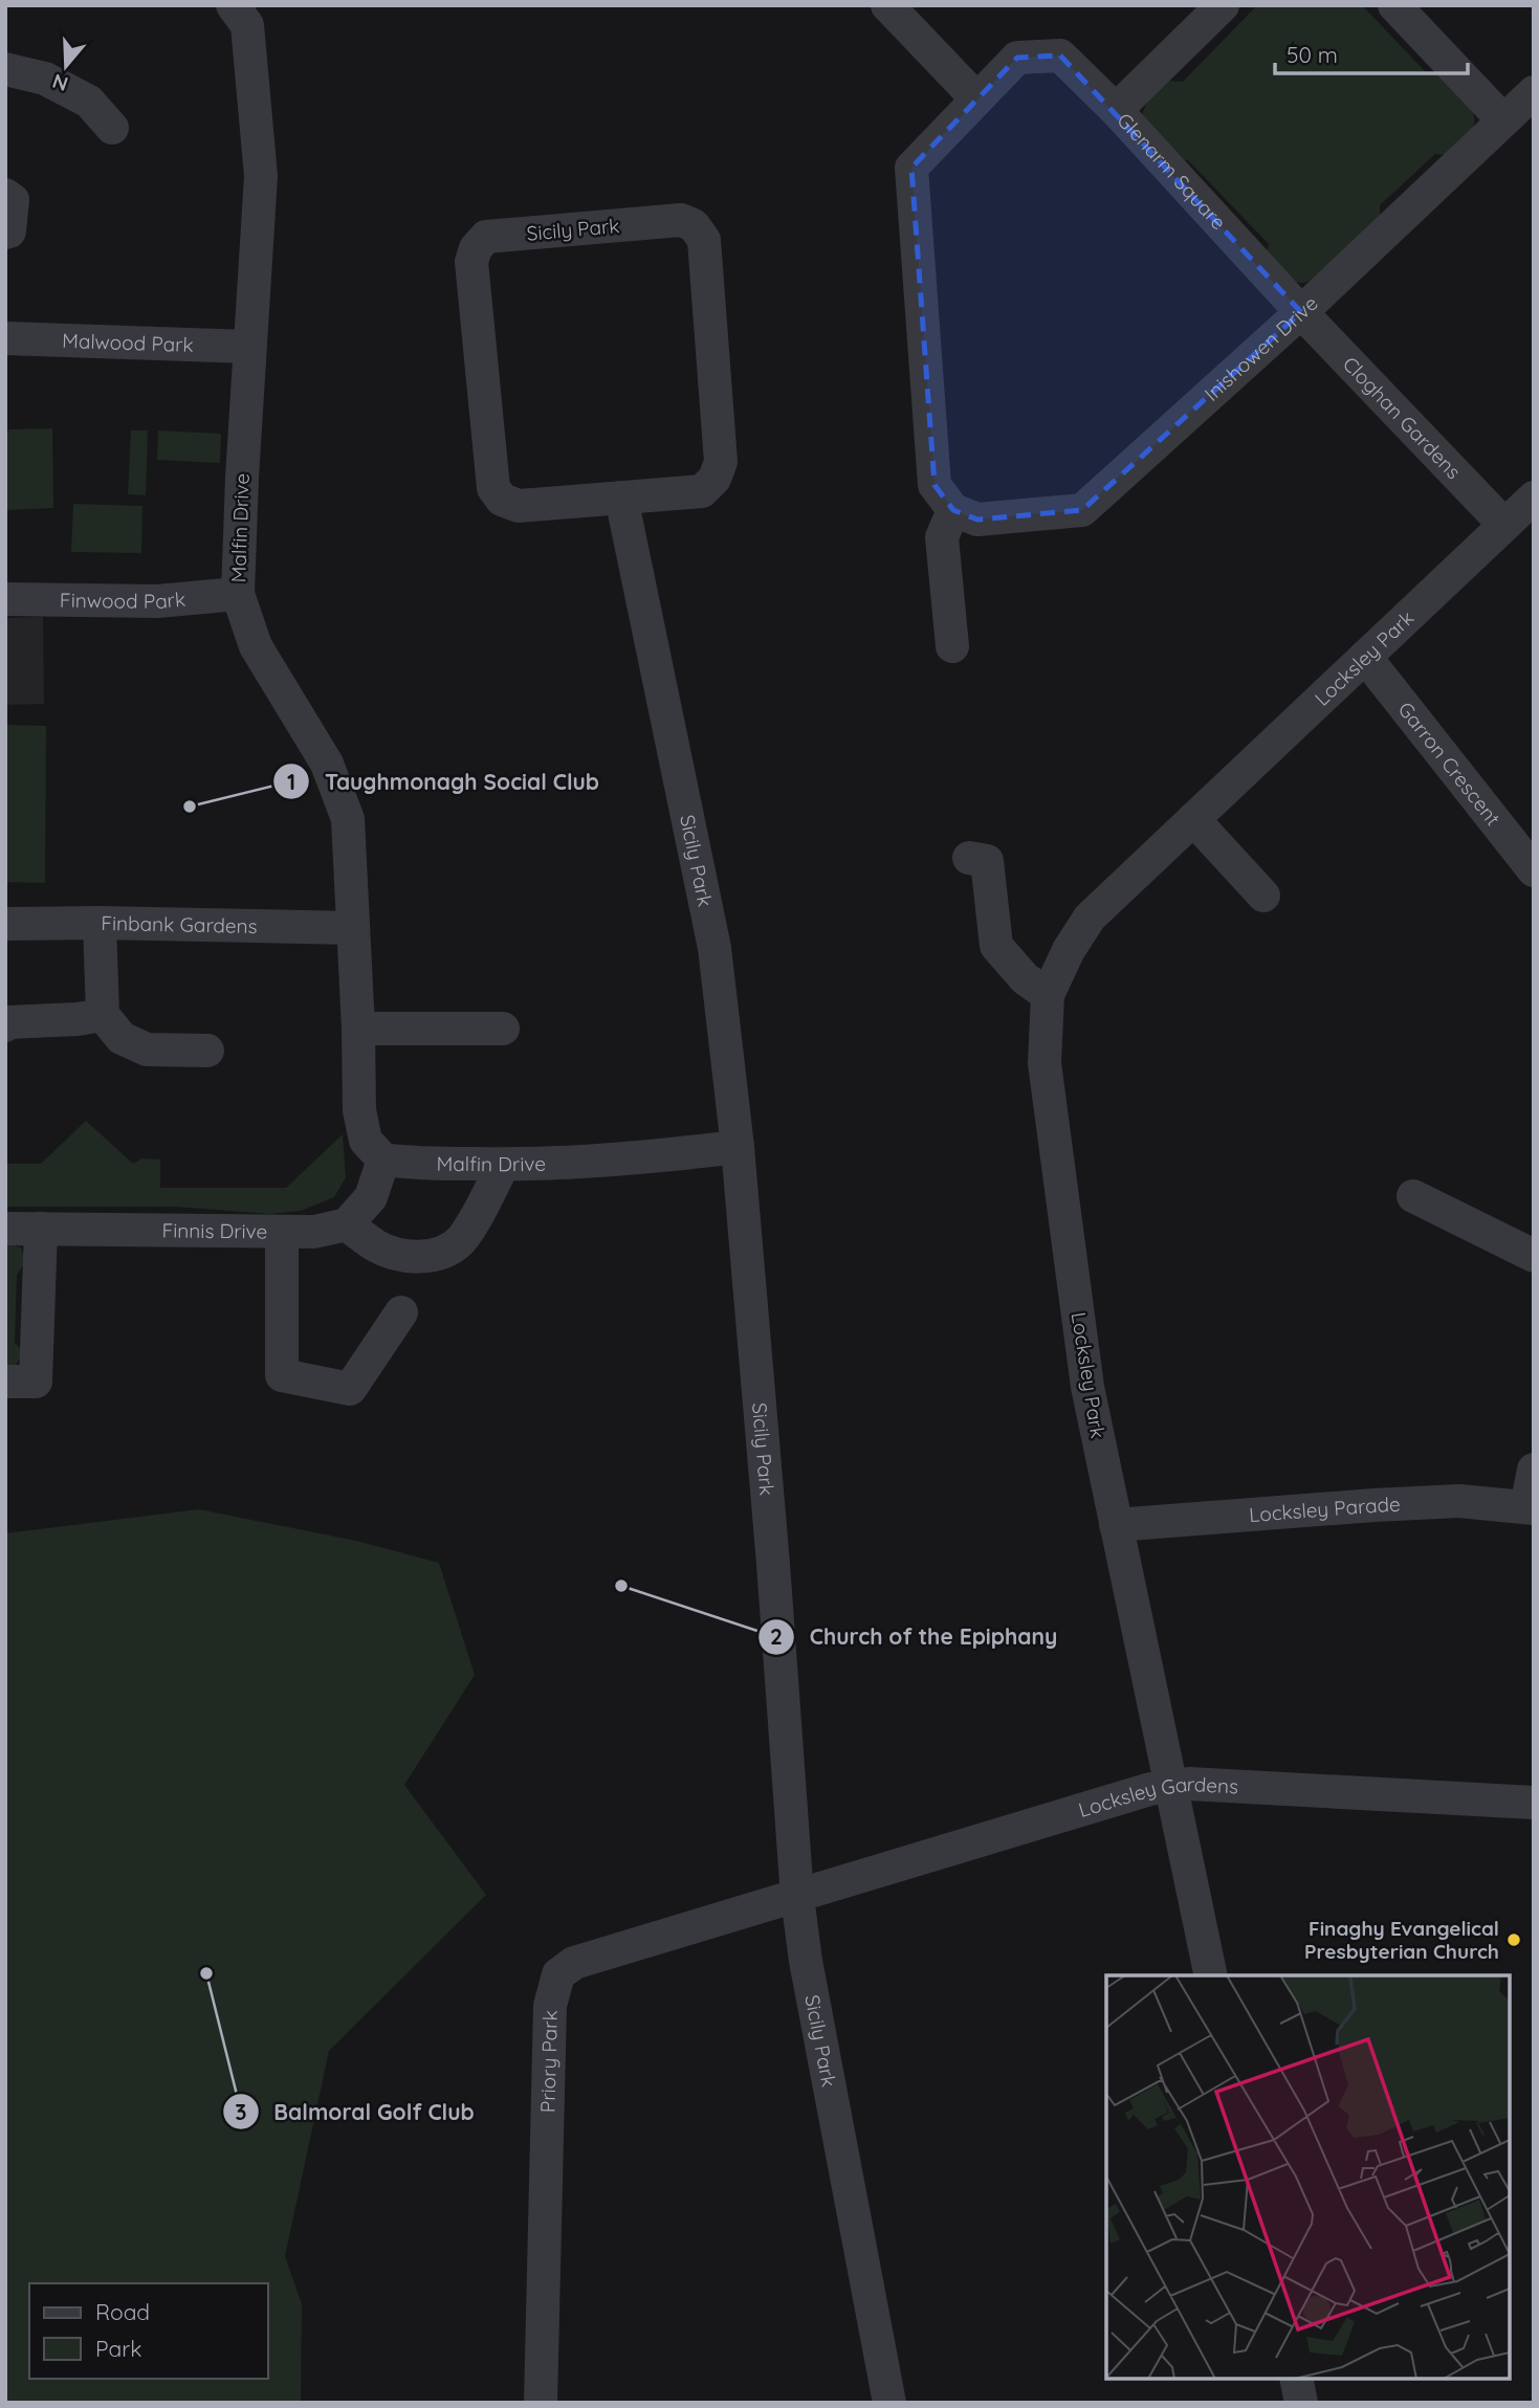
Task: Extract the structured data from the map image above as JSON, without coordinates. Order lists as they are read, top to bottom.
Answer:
{
  "streets": {
    "street": [
      "Glenarm Square",
      "Sicily Park",
      "Malwood Park",
      "Inishowen Drive",
      "Cloghan Gardens",
      "Malfin Drive",
      "Finwood Park",
      "Locksley Park",
      "Garron Crescent",
      "Finbank Gardens",
      "Finnis Drive",
      "Locksley Parade",
      "Locksley Gardens",
      "Priory Park"
    ]
  },
  "crossings": [
    ["Glenarm Square", "Inishowen Drive"],
    ["Glenarm Square", "Cloghan Gardens"],
    ["Sicily Park", "Malfin Drive"],
    ["Sicily Park", "Locksley Gardens"],
    ["Sicily Park", "Priory Park"],
    ["Malwood Park", "Malfin Drive"],
    ["Inishowen Drive", "Cloghan Gardens"],
    ["Cloghan Gardens", "Locksley Park"],
    ["Malfin Drive", "Finwood Park"],
    ["Malfin Drive", "Finbank Gardens"],
    ["Locksley Park", "Garron Crescent"],
    ["Locksley Park", "Locksley Parade"],
    ["Locksley Park", "Locksley Gardens"],
    ["Locksley Gardens", "Priory Park"]
  ],
  "places": [
    "Taughmonagh Social Club",
    "Church of the Epiphany",
    "Finaghy Evangelical Presbyterian Church",
    "Balmoral Golf Club"
  ],
  "legend": ["Road", "Park"],
  "scale_bar": "50 m",
  "north": "bottom"
}
